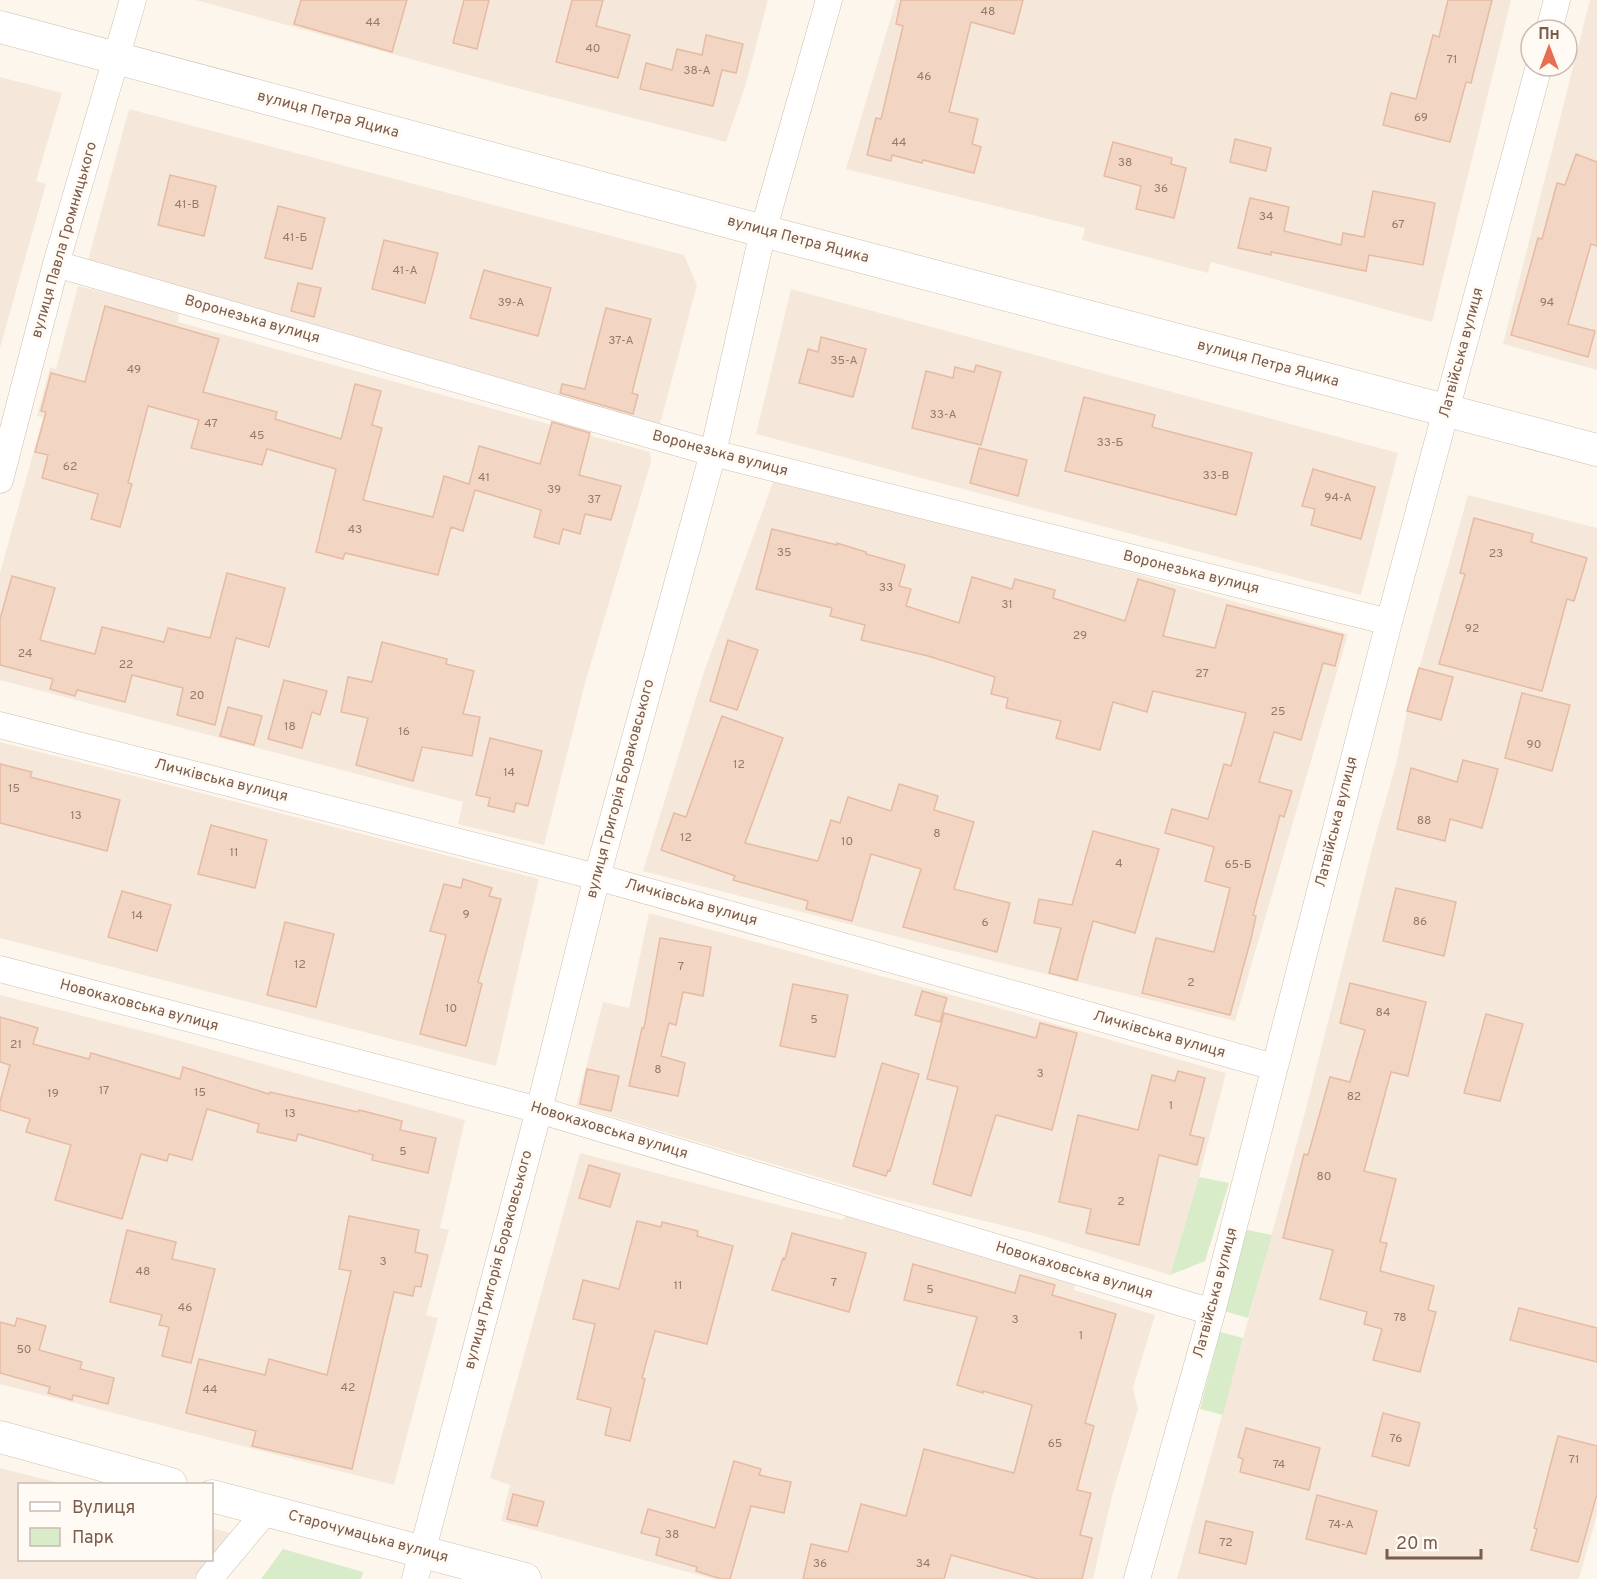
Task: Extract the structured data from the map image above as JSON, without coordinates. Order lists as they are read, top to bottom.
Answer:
{
  "streets": {
    "street": [
      "вулиця Петра Яцика",
      "вулиця Павла Громницького",
      "Воронезька вулиця",
      "Латвійська вулиця",
      "Личківська вулиця",
      "вулиця Григорія Бораковського",
      "Новокаховська вулиця",
      "Старочумацька вулиця"
    ]
  },
  "crossings": [
    ["вулиця Петра Яцика", "вулиця Павла Громницького"],
    ["вулиця Петра Яцика", "Латвійська вулиця"],
    ["вулиця Петра Яцика", "вулиця Григорія Бораковського"],
    ["вулиця Павла Громницького", "Воронезька вулиця"],
    ["Воронезька вулиця", "Латвійська вулиця"],
    ["Воронезька вулиця", "вулиця Григорія Бораковського"],
    ["Латвійська вулиця", "Личківська вулиця"],
    ["Латвійська вулиця", "Новокаховська вулиця"],
    ["Личківська вулиця", "вулиця Григорія Бораковського"],
    ["вулиця Григорія Бораковського", "Новокаховська вулиця"],
    ["вулиця Григорія Бораковського", "Старочумацька вулиця"]
  ],
  "house_numbers": [
    "48",
    "44",
    "40",
    "71",
    "38-А",
    "46",
    "69",
    "44",
    "38",
    "36",
    "41-В",
    "34",
    "67",
    "41-Б",
    "41-А",
    "39-А",
    "94",
    "37-А",
    "35-А",
    "49",
    "33-А",
    "47",
    "45",
    "33-Б",
    "62",
    "33-В",
    "41",
    "39",
    "94-А",
    "37",
    "43",
    "35",
    "23",
    "33",
    "31",
    "92",
    "29",
    "24",
    "22",
    "27",
    "20",
    "25",
    "18",
    "16",
    "90",
    "12",
    "14",
    "15",
    "13",
    "88",
    "8",
    "12",
    "10",
    "11",
    "4",
    "65-Б",
    "9",
    "14",
    "86",
    "6",
    "12",
    "7",
    "2",
    "10",
    "84",
    "5",
    "21",
    "8",
    "3",
    "17",
    "15",
    "19",
    "82",
    "1",
    "13",
    "5",
    "80",
    "2",
    "3",
    "48",
    "7",
    "11",
    "5",
    "46",
    "78",
    "3",
    "1",
    "50",
    "42",
    "44",
    "76",
    "65",
    "71",
    "74",
    "74-А",
    "38",
    "72",
    "36",
    "34"
  ],
  "legend": ["Вулиця", "Парк"],
  "scale_bar": "20 m",
  "north": "top"
}
